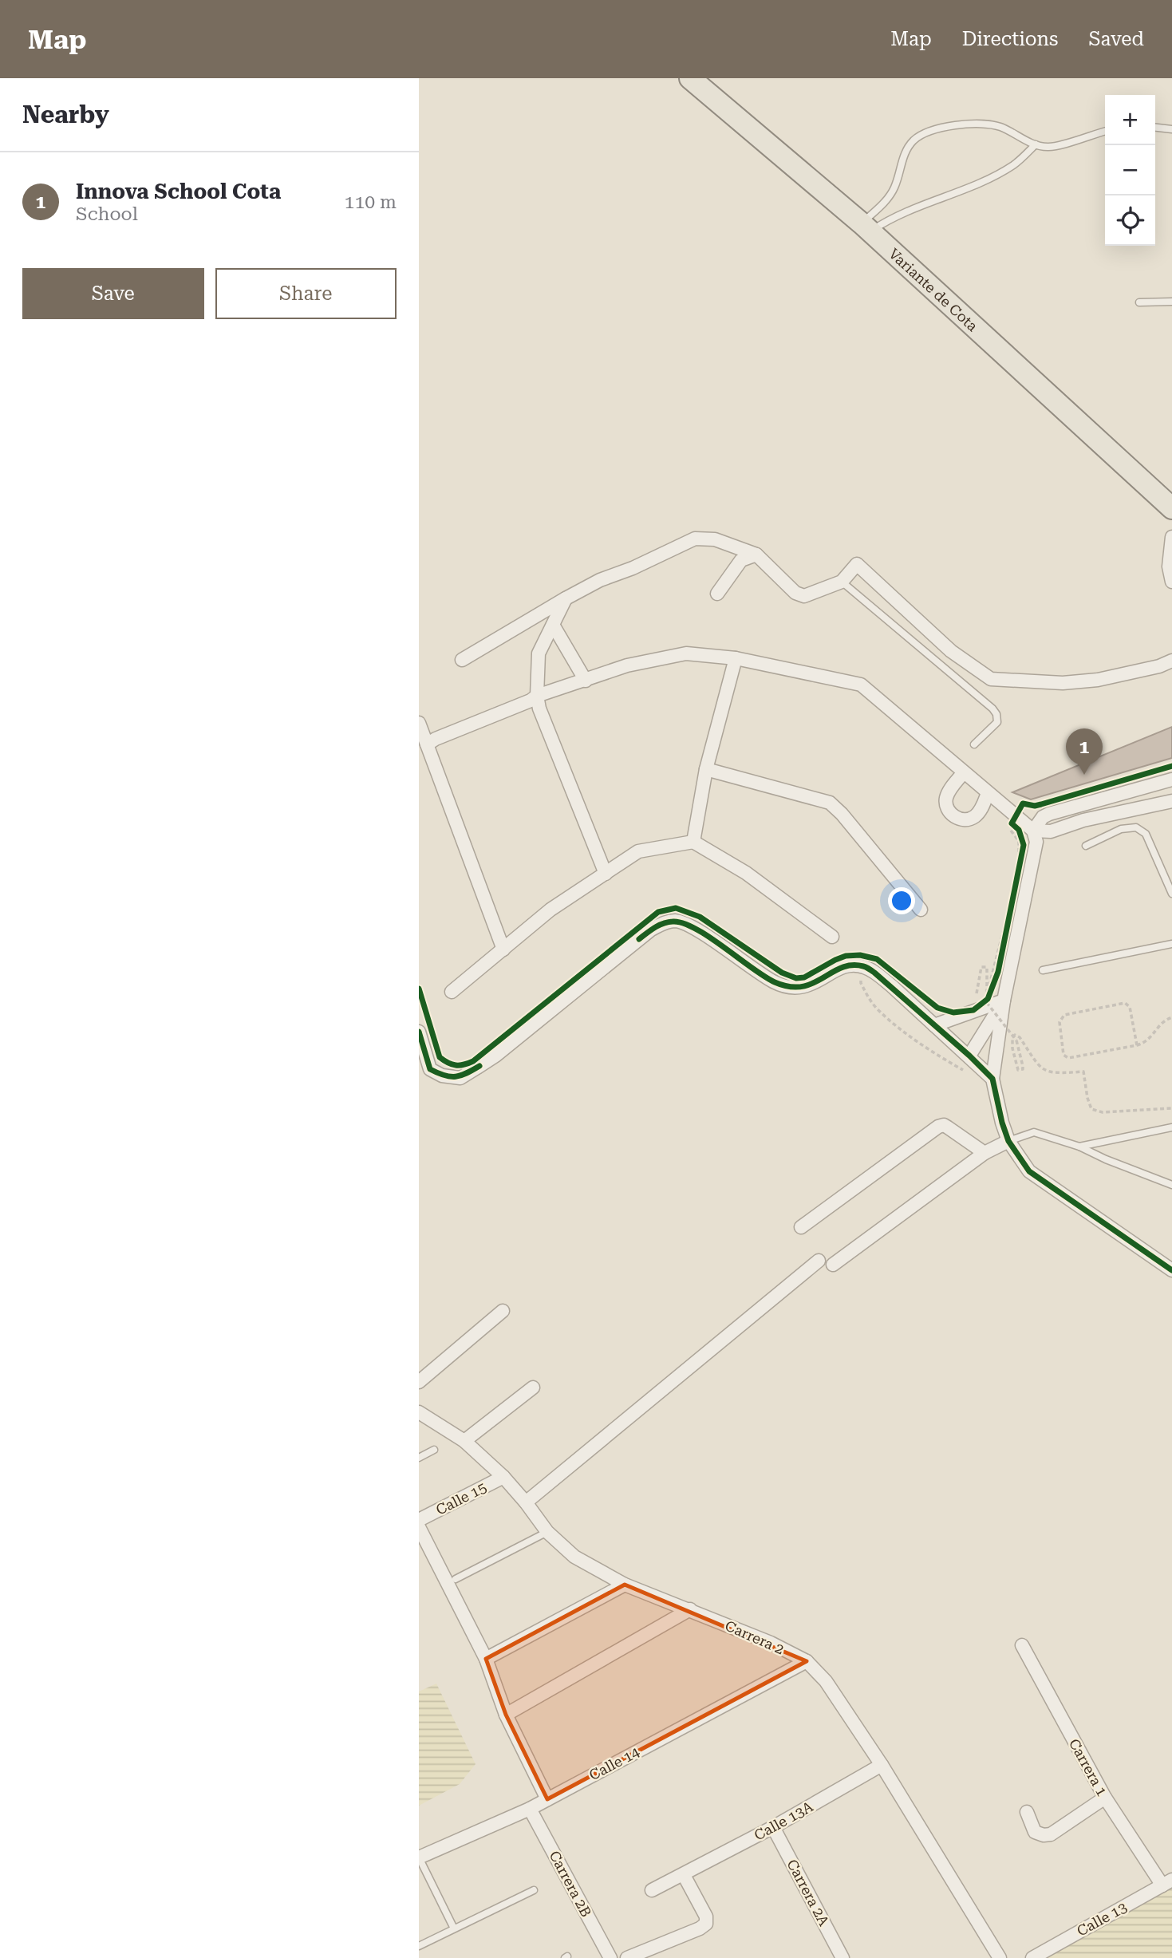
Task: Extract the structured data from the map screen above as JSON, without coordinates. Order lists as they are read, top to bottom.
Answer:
{
  "streets": {
    "main road": ["Variante de Cota"],
    "street": [
      "Calle 15",
      "Carrera 2",
      "Calle 14",
      "Carrera 1",
      "Calle 13A",
      "Carrera 2B",
      "Carrera 2A",
      "Calle 13"
    ]
  },
  "crossings": [
    ["Calle 15", "Carrera 2"],
    ["Carrera 2", "Calle 14"],
    ["Carrera 2", "Calle 13A"],
    ["Calle 14", "Carrera 2B"],
    ["Carrera 1", "Calle 13"],
    ["Calle 13A", "Carrera 2A"]
  ],
  "page": {
    "header": "Map",
    "nav": ["Map", "Directions", "Saved"],
    "heading": "Nearby",
    "map_buttons": ["+", "−"],
    "list": [
      {
        "mark": "1",
        "name": "Innova School Cota",
        "note": "School",
        "value": "110 m"
      }
    ],
    "buttons": ["Save", "Share"],
    "pins": "1"
  }
}
